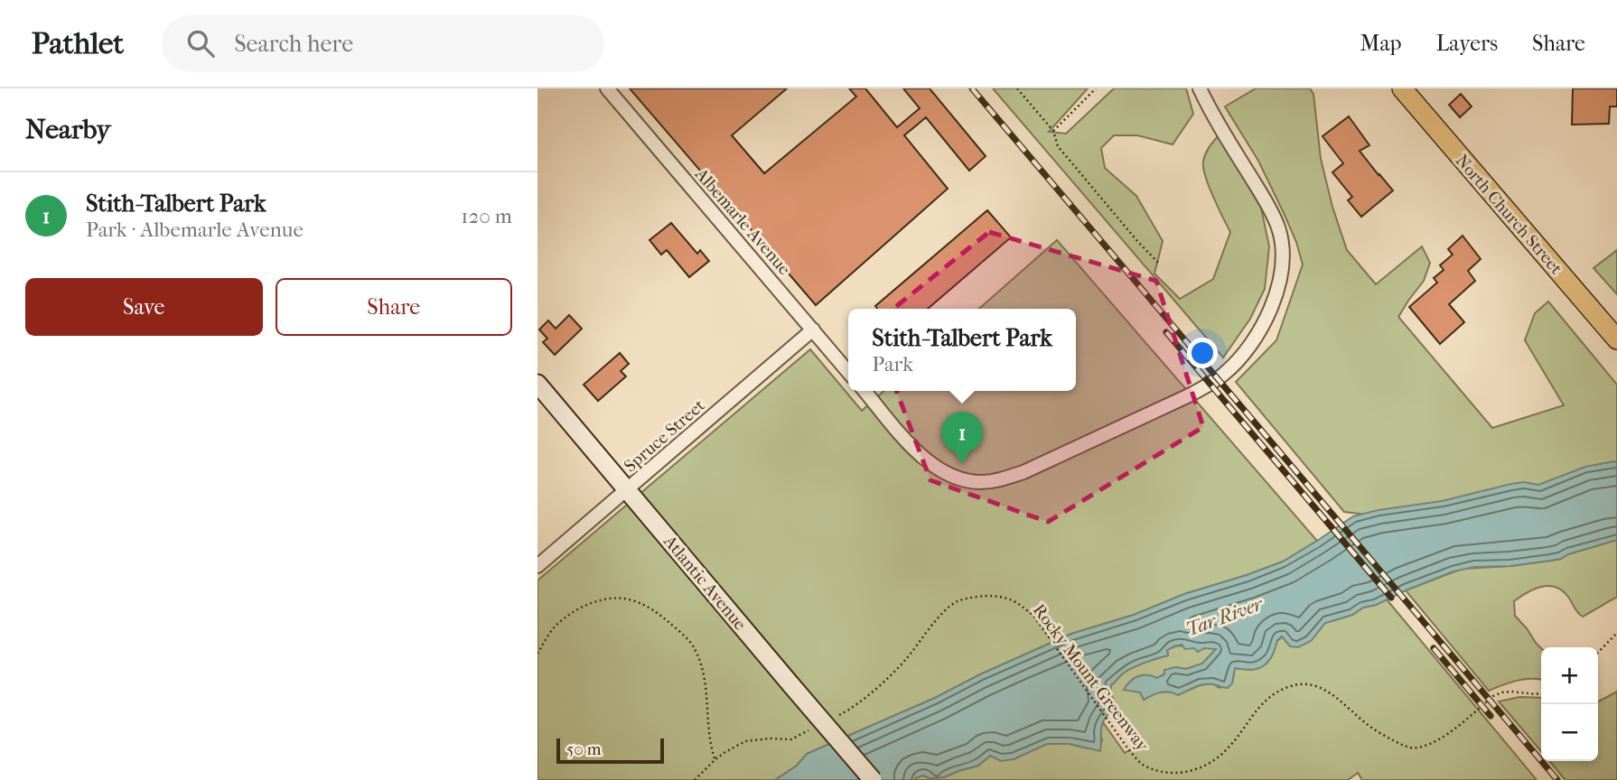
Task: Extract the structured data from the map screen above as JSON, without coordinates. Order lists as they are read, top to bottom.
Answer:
{
  "streets": {
    "main road": ["North Church Street", "Atlantic Avenue"],
    "street": ["Albemarle Avenue", "Spruce Street"],
    "path": ["Rocky Mount Greenway"]
  },
  "crossings": [
    ["Albemarle Avenue", "Spruce Street"],
    ["Spruce Street", "Atlantic Avenue"]
  ],
  "water": ["Tar River"],
  "scale_bar": "50 m",
  "page": {
    "header": "Pathlet",
    "search": "Search here",
    "nav": ["Map", "Layers", "Share"],
    "heading": "Nearby",
    "list": [
      {
        "mark": "1",
        "name": "Stith-Talbert Park",
        "note": "Park · Albemarle Avenue",
        "value": "120 m"
      }
    ],
    "buttons": ["Save", "Share"],
    "popup": ["Stith-Talbert Park", "Park"],
    "pins": "1",
    "map_buttons": ["+", "−"],
    "scale": "50 m"
  }
}
